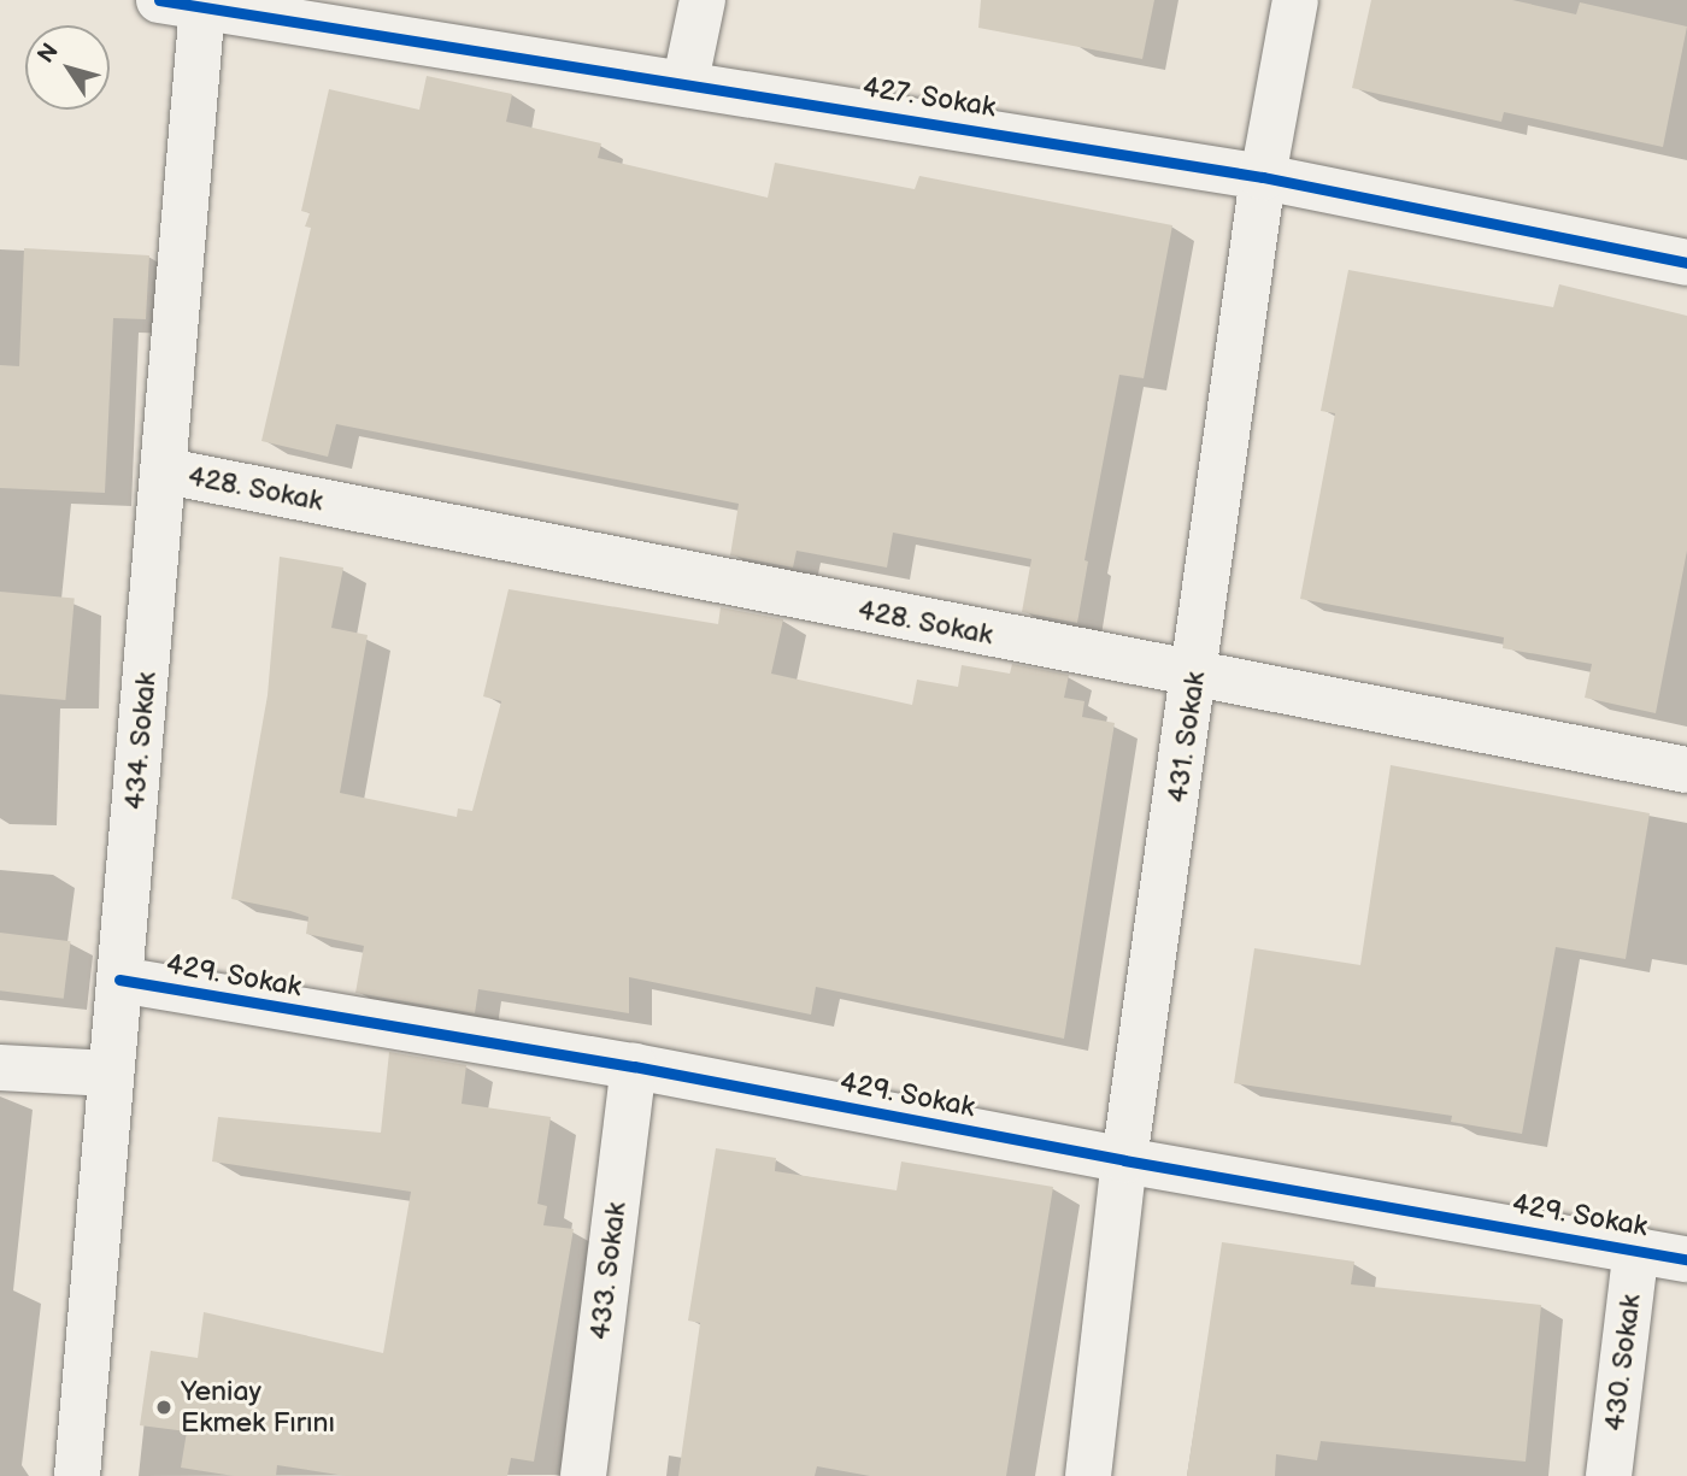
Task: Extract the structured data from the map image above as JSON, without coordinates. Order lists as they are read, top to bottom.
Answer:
{
  "streets": {
    "street": [
      "427. Sokak",
      "428. Sokak",
      "431. Sokak",
      "434. Sokak",
      "429. Sokak",
      "433. Sokak",
      "430. Sokak"
    ]
  },
  "crossings": [
    ["427. Sokak", "431. Sokak"],
    ["427. Sokak", "434. Sokak"],
    ["428. Sokak", "431. Sokak"],
    ["428. Sokak", "434. Sokak"],
    ["431. Sokak", "429. Sokak"],
    ["434. Sokak", "429. Sokak"],
    ["429. Sokak", "433. Sokak"],
    ["429. Sokak", "430. Sokak"]
  ],
  "places": ["Yeniay Ekmek Fırını"],
  "north": "top left"
}
